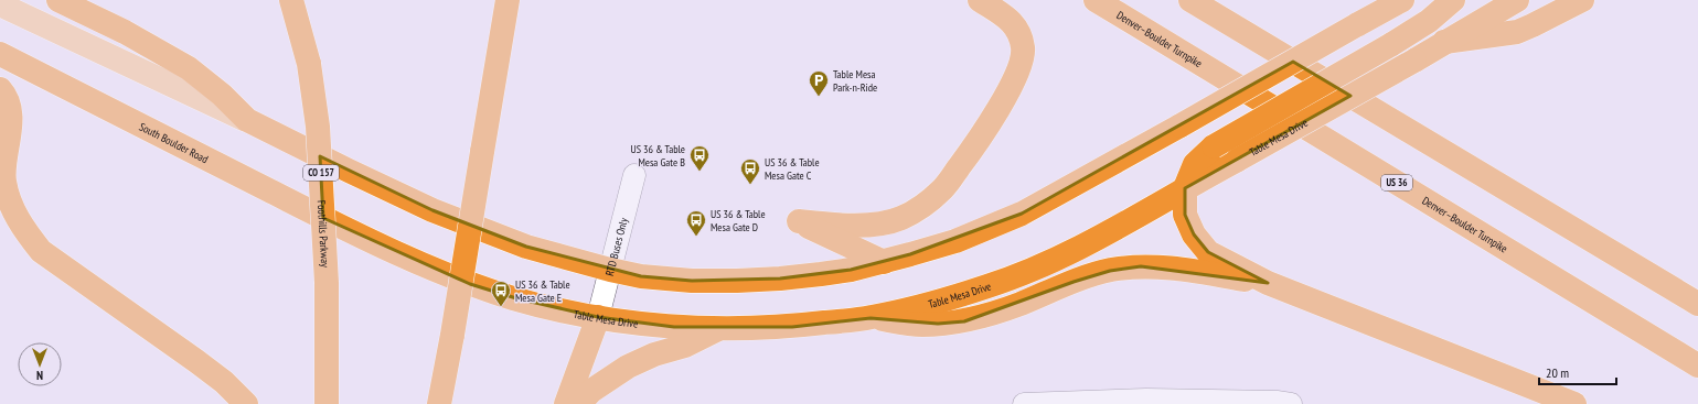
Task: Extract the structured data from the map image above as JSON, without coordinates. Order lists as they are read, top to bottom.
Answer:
{
  "streets": {
    "highway": [
      "Denver–Boulder Turnpike",
      "Table Mesa Drive",
      "South Boulder Road",
      "CO 157",
      "US 36",
      "Foothills Parkway"
    ],
    "street": ["RTD Buses Only"]
  },
  "crossings": [
    ["Table Mesa Drive", "South Boulder Road"],
    ["Table Mesa Drive", "RTD Buses Only"],
    ["CO 157", "Foothills Parkway"]
  ],
  "places": {
    "parking": ["Table Mesa Park-n-Ride"],
    "bus stop": [
      "US 36 & Table Mesa Gate B",
      "US 36 & Table Mesa Gate C",
      "US 36 & Table Mesa Gate D",
      "US 36 & Table Mesa Gate E"
    ]
  },
  "scale_bar": "20 m",
  "north": "bottom"
}
